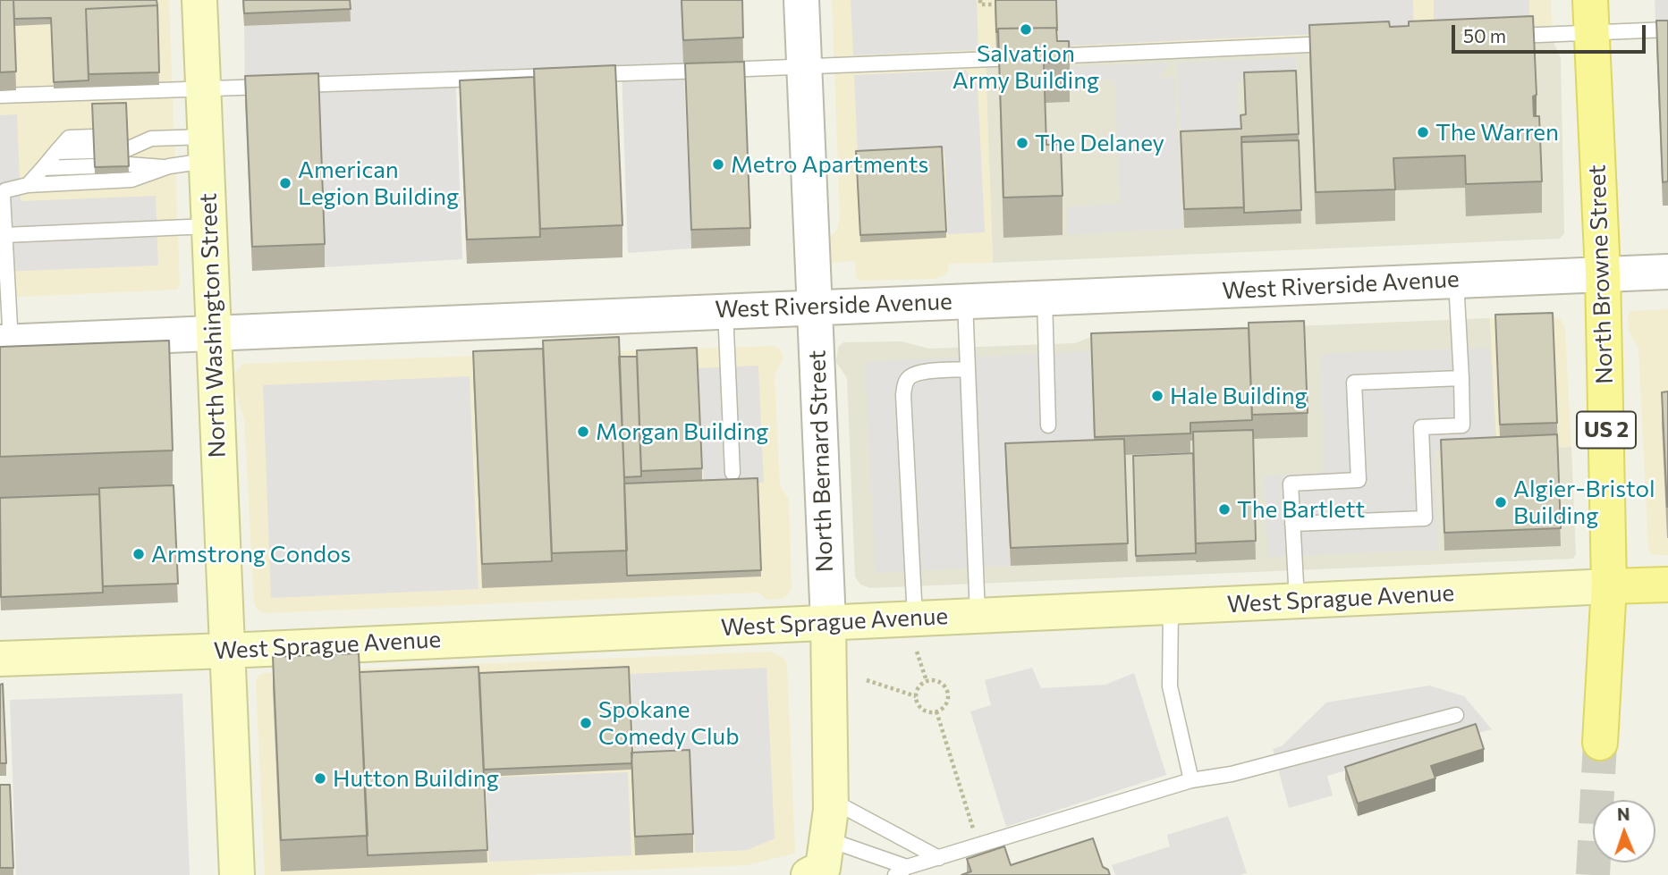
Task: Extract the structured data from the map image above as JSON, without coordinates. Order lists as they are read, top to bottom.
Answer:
{
  "streets": {
    "main road": [
      "North Browne Street",
      "North Washington Street",
      "US 2",
      "West Sprague Avenue"
    ],
    "street": ["West Riverside Avenue", "North Bernard Street"]
  },
  "crossings": [
    ["North Browne Street", "West Riverside Avenue"],
    ["North Browne Street", "US 2"],
    ["North Browne Street", "West Sprague Avenue"],
    ["West Riverside Avenue", "North Washington Street"],
    ["West Riverside Avenue", "North Bernard Street"],
    ["North Washington Street", "West Sprague Avenue"],
    ["US 2", "West Sprague Avenue"],
    ["North Bernard Street", "West Sprague Avenue"]
  ],
  "places": [
    "Salvation Army Building",
    "The Warren",
    "The Delaney",
    "Metro Apartments",
    "American Legion Building",
    "Hale Building",
    "Morgan Building",
    "Algier-Bristol Building",
    "The Bartlett",
    "Armstrong Condos",
    "Spokane Comedy Club",
    "Hutton Building"
  ],
  "scale_bar": "50 m",
  "north": "top"
}
